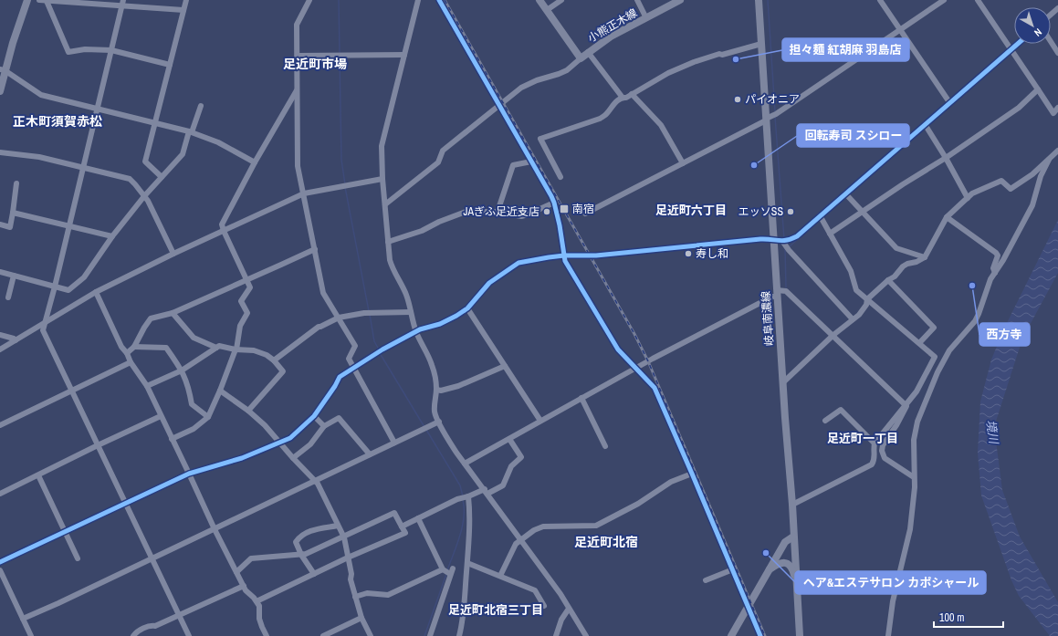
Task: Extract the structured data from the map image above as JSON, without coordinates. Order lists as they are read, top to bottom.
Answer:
{
  "streets": {
    "main road": ["小熊正木線", "岐阜南濃線"]
  },
  "districts": [
    "足近町市場",
    "正木町須賀赤松",
    "足近町六丁目",
    "足近町一丁目",
    "足近町北宿",
    "足近町北宿三丁目"
  ],
  "water": ["境川"],
  "places": {
    "other": [
      "担々麺 紅胡麻 羽島店",
      "パイオニア",
      "回転寿司 スシロー",
      "JAぎふ足近支店",
      "エッソSS",
      "寿し和",
      "西方寺",
      "ヘア&エステサロン カポシャール"
    ],
    "transit": ["南宿"]
  },
  "scale_bar": "100 m",
  "north": "bottom right"
}
